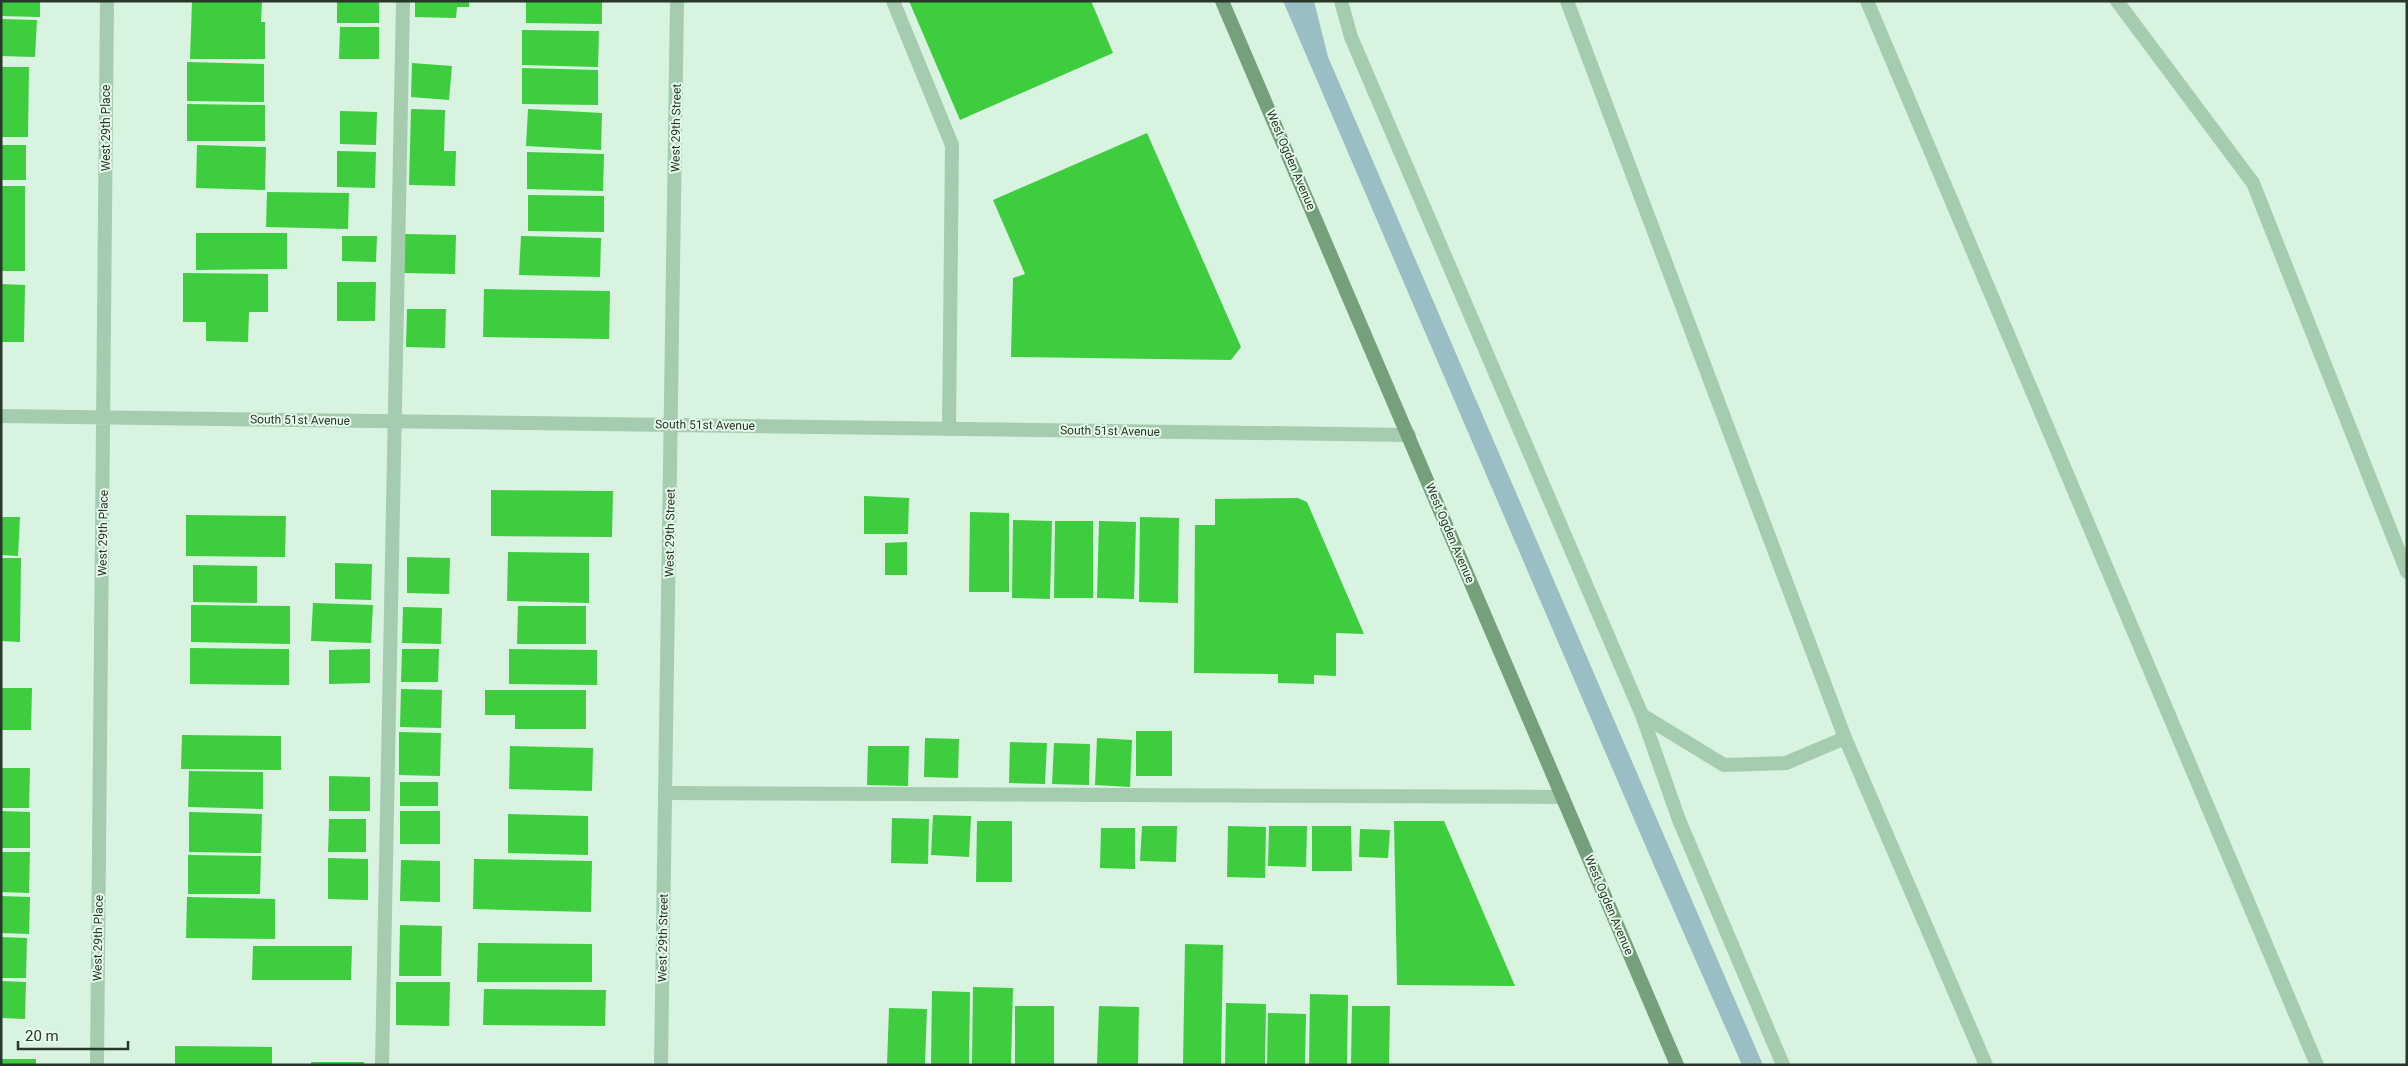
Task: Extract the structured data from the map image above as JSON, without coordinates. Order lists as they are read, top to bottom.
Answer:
{
  "streets": {
    "main road": ["West Ogden Avenue"],
    "street": ["West 29th Place", "West 29th Street", "South 51st Avenue"]
  },
  "crossings": [
    ["West 29th Place", "South 51st Avenue"],
    ["West 29th Street", "South 51st Avenue"],
    ["West Ogden Avenue", "South 51st Avenue"]
  ],
  "scale_bar": "20 m"
}
